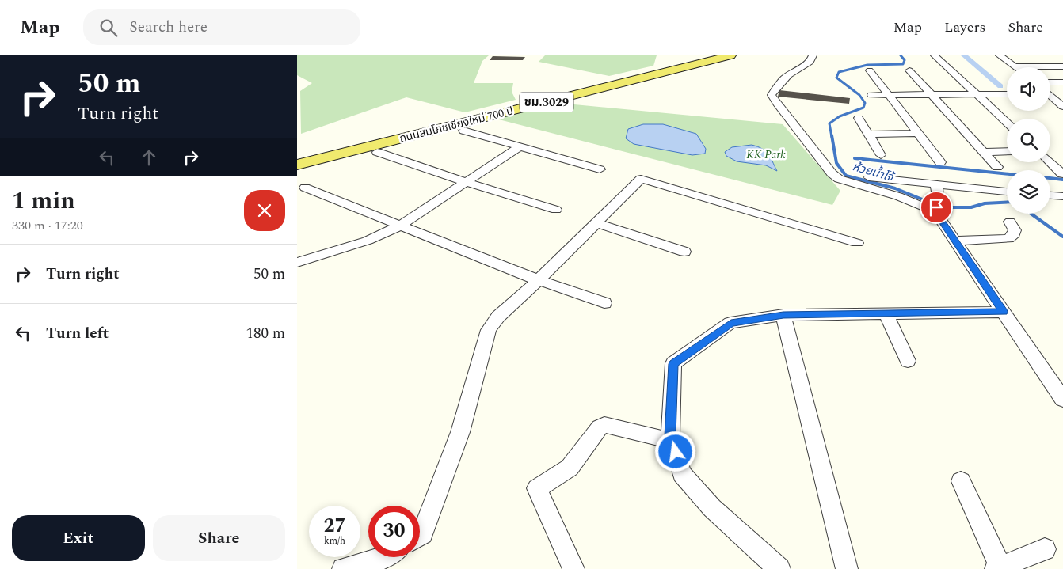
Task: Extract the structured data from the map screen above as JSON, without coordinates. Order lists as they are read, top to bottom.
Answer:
{
  "streets": {
    "main road": ["ชม.3029", "ถนนสมโภชเชียงใหม่ 700 ปี"]
  },
  "water": ["ห้วยน้ำโจ้"],
  "parks": ["KK Park"],
  "page": {
    "header": "Map",
    "search": "Search here",
    "nav": ["Map", "Layers", "Share"],
    "turn": ["50 m", "Turn right"],
    "heading": ["1 min", "330 m · 17:20"],
    "list": [
      {
        "name": "Turn right",
        "value": "50 m"
      },
      {
        "name": "Turn left",
        "value": "180 m"
      }
    ],
    "speed": "27 km/h",
    "limit": "30",
    "buttons": ["Exit", "Share"]
  }
}
